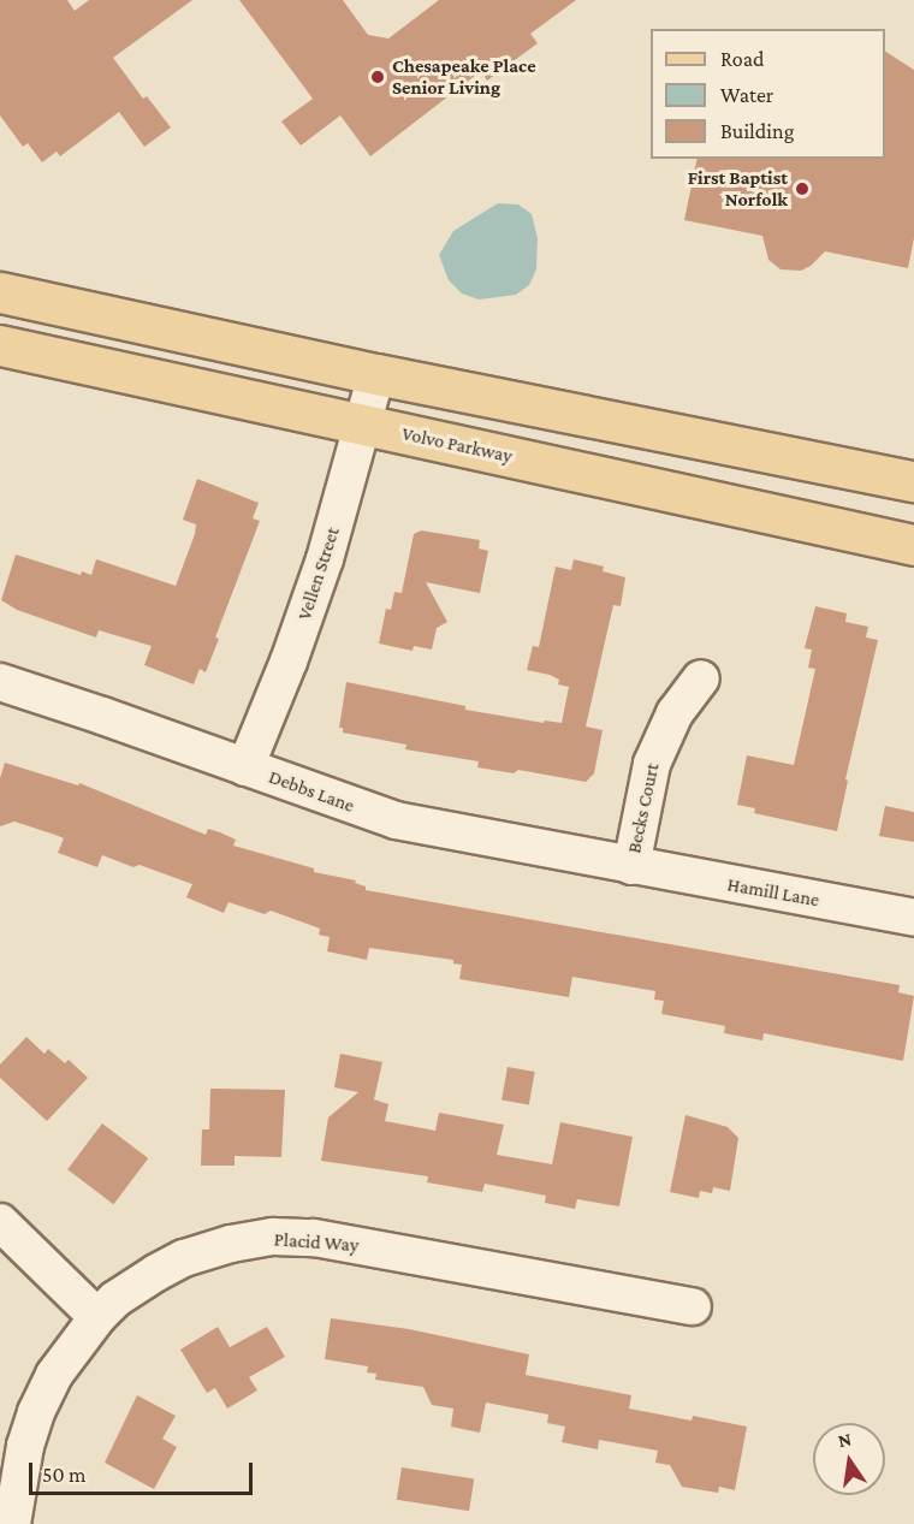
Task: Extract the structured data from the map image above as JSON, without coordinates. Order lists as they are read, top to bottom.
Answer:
{
  "streets": {
    "main road": ["Volvo Parkway"],
    "street": [
      "Vellen Street",
      "Debbs Lane",
      "Becks Court",
      "Hamill Lane",
      "Placid Way"
    ]
  },
  "crossings": [
    ["Volvo Parkway", "Vellen Street"],
    ["Vellen Street", "Debbs Lane"],
    ["Debbs Lane", "Becks Court"],
    ["Debbs Lane", "Hamill Lane"],
    ["Becks Court", "Hamill Lane"]
  ],
  "places": ["Chesapeake Place Senior Living", "First Baptist Norfolk"],
  "legend": ["Road", "Water", "Building"],
  "scale_bar": "50 m",
  "north": "top"
}
